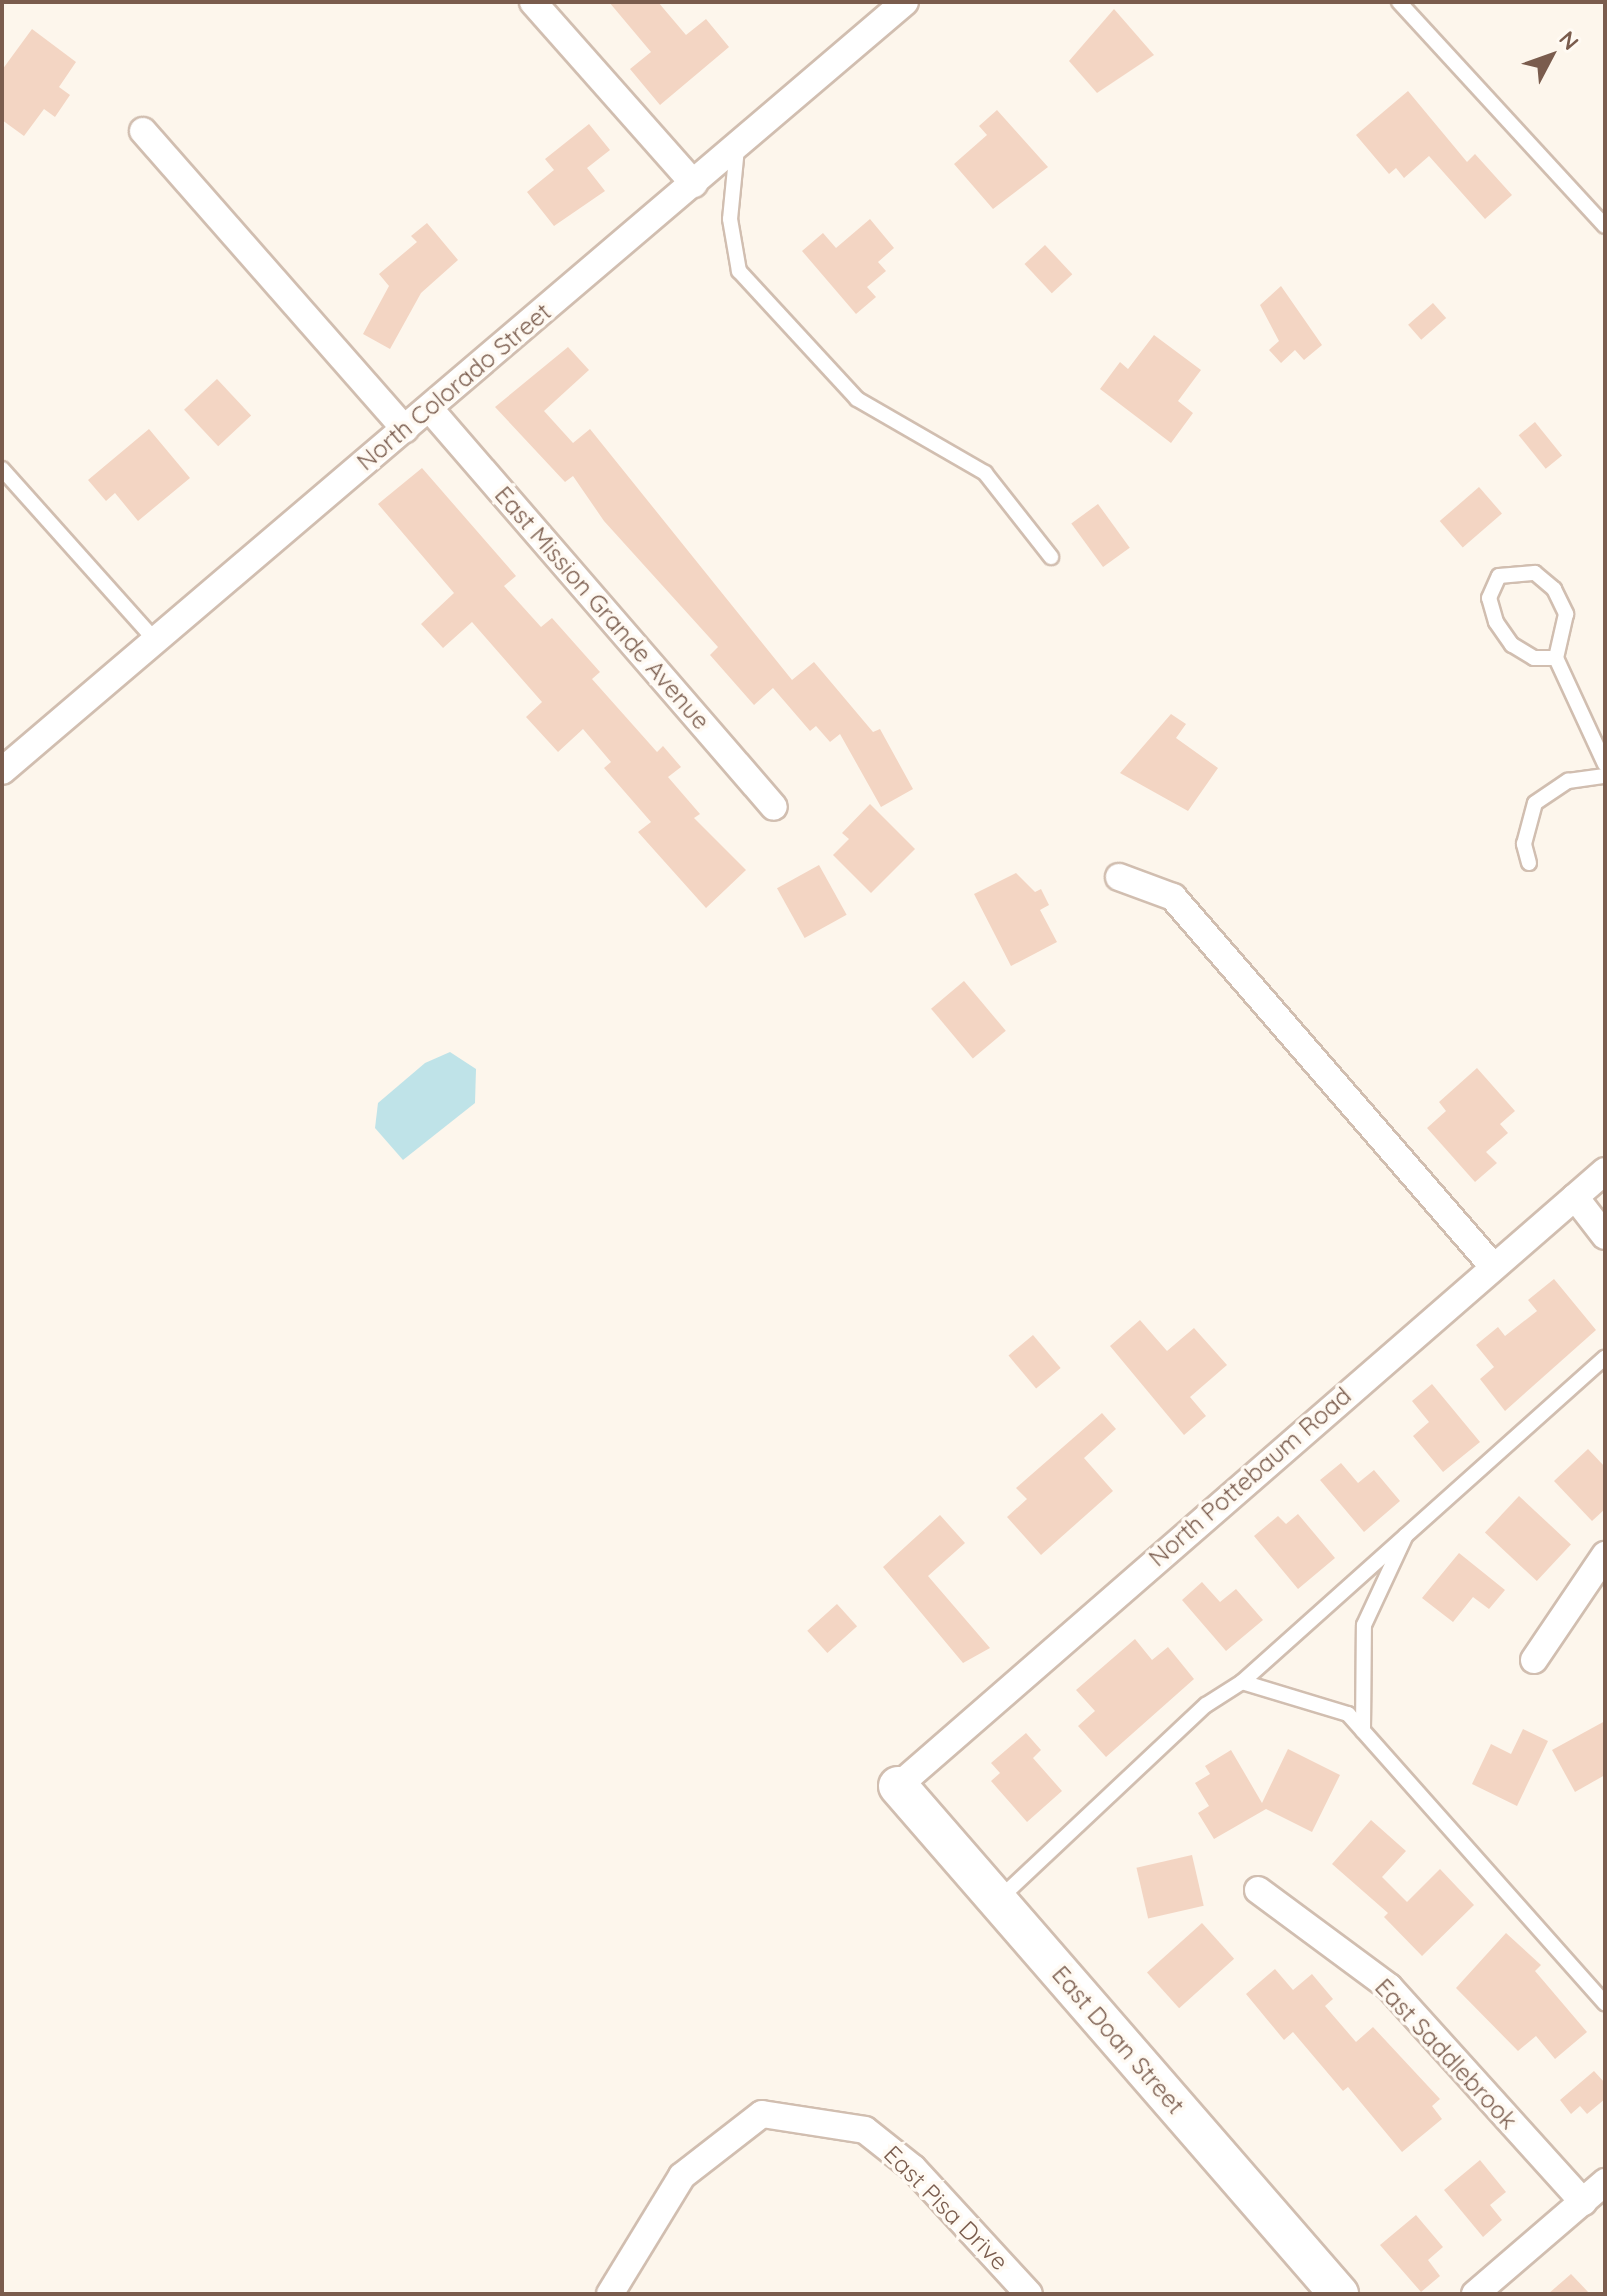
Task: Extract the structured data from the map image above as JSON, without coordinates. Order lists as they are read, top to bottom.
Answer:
{
  "streets": {
    "street": [
      "North Colorado Street",
      "East Mission Grande Avenue",
      "North Pottebaum Road",
      "East Doan Street",
      "East Saddlebrook",
      "East Pisa Drive"
    ]
  },
  "crossings": [
    ["North Colorado Street", "East Mission Grande Avenue"],
    ["North Pottebaum Road", "East Doan Street"]
  ],
  "north": "top right"
}
